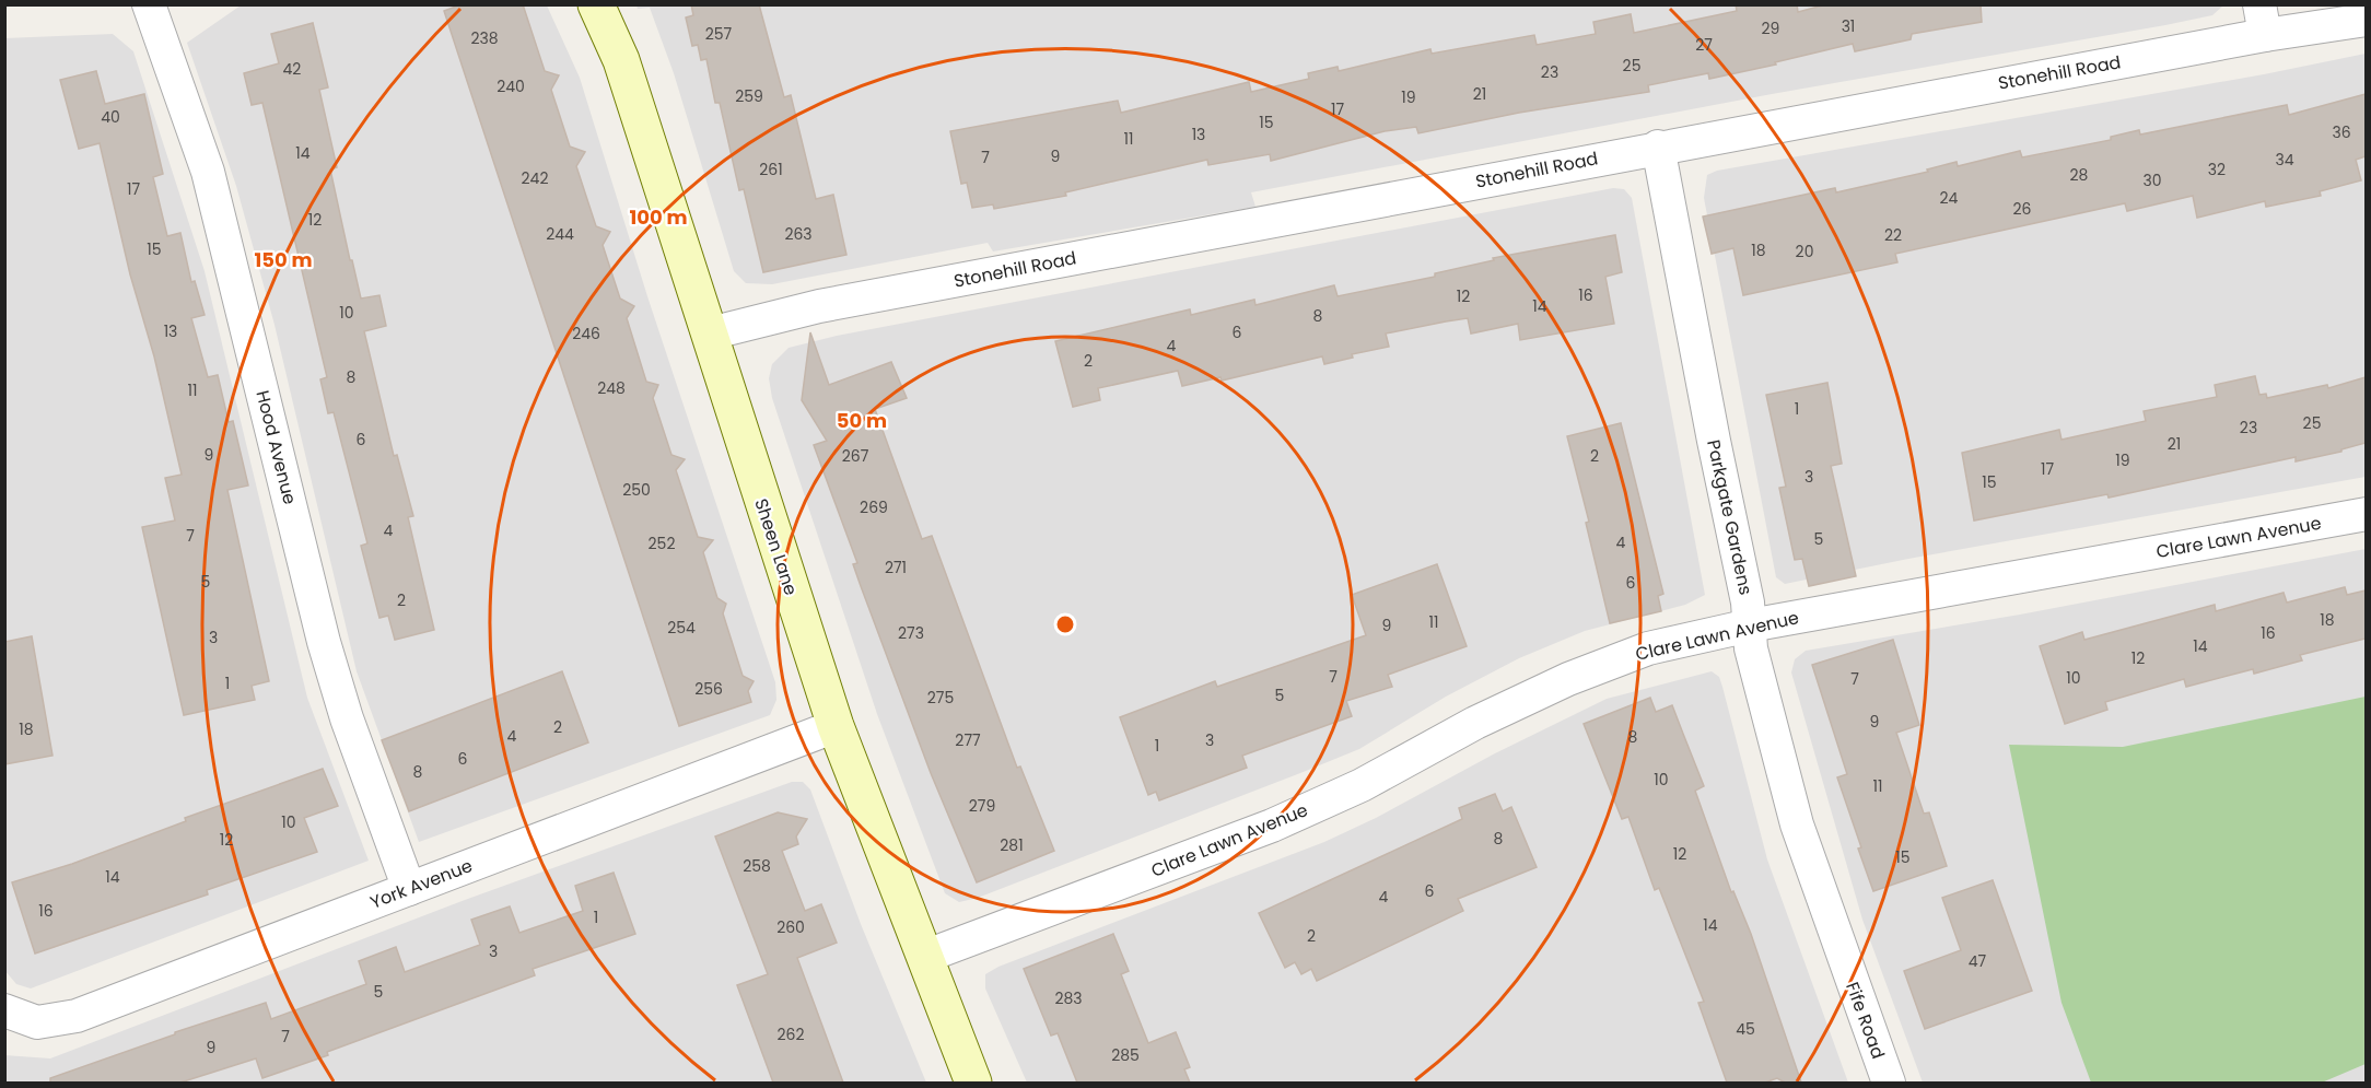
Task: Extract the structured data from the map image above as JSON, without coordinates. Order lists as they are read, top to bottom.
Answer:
{
  "streets": {
    "main road": ["Sheen Lane"],
    "street": [
      "Stonehill Road",
      "Hood Avenue",
      "Parkgate Gardens",
      "Clare Lawn Avenue",
      "York Avenue",
      "Fife Road"
    ]
  },
  "crossings": [
    ["Stonehill Road", "Parkgate Gardens"],
    ["Stonehill Road", "Sheen Lane"],
    ["Hood Avenue", "York Avenue"],
    ["Parkgate Gardens", "Clare Lawn Avenue"],
    ["Parkgate Gardens", "Fife Road"],
    ["Clare Lawn Avenue", "Sheen Lane"],
    ["Sheen Lane", "York Avenue"]
  ],
  "house_numbers": [
    "31",
    "29",
    "257",
    "238",
    "27",
    "25",
    "42",
    "23",
    "240",
    "21",
    "259",
    "19",
    "17",
    "40",
    "15",
    "36",
    "13",
    "11",
    "14",
    "9",
    "7",
    "34",
    "261",
    "32",
    "28",
    "242",
    "30",
    "17",
    "24",
    "26",
    "12",
    "244",
    "263",
    "22",
    "15",
    "18",
    "20",
    "16",
    "12",
    "14",
    "10",
    "8",
    "13",
    "6",
    "246",
    "4",
    "2",
    "8",
    "248",
    "11",
    "1",
    "25",
    "23",
    "6",
    "21",
    "9",
    "267",
    "2",
    "19",
    "17",
    "3",
    "15",
    "250",
    "269",
    "4",
    "7",
    "5",
    "4",
    "252",
    "271",
    "5",
    "6",
    "2",
    "18",
    "11",
    "9",
    "254",
    "273",
    "16",
    "3",
    "14",
    "12",
    "7",
    "10",
    "7",
    "1",
    "256",
    "5",
    "275",
    "9",
    "2",
    "18",
    "4",
    "8",
    "277",
    "3",
    "1",
    "6",
    "8",
    "10",
    "11",
    "279",
    "10",
    "8",
    "12",
    "281",
    "12",
    "15",
    "258",
    "14",
    "6",
    "4",
    "16",
    "1",
    "14",
    "260",
    "2",
    "3",
    "47",
    "5",
    "283",
    "45",
    "262",
    "7",
    "9",
    "285"
  ],
  "rings": ["100 m", "150 m", "50 m"]
}
